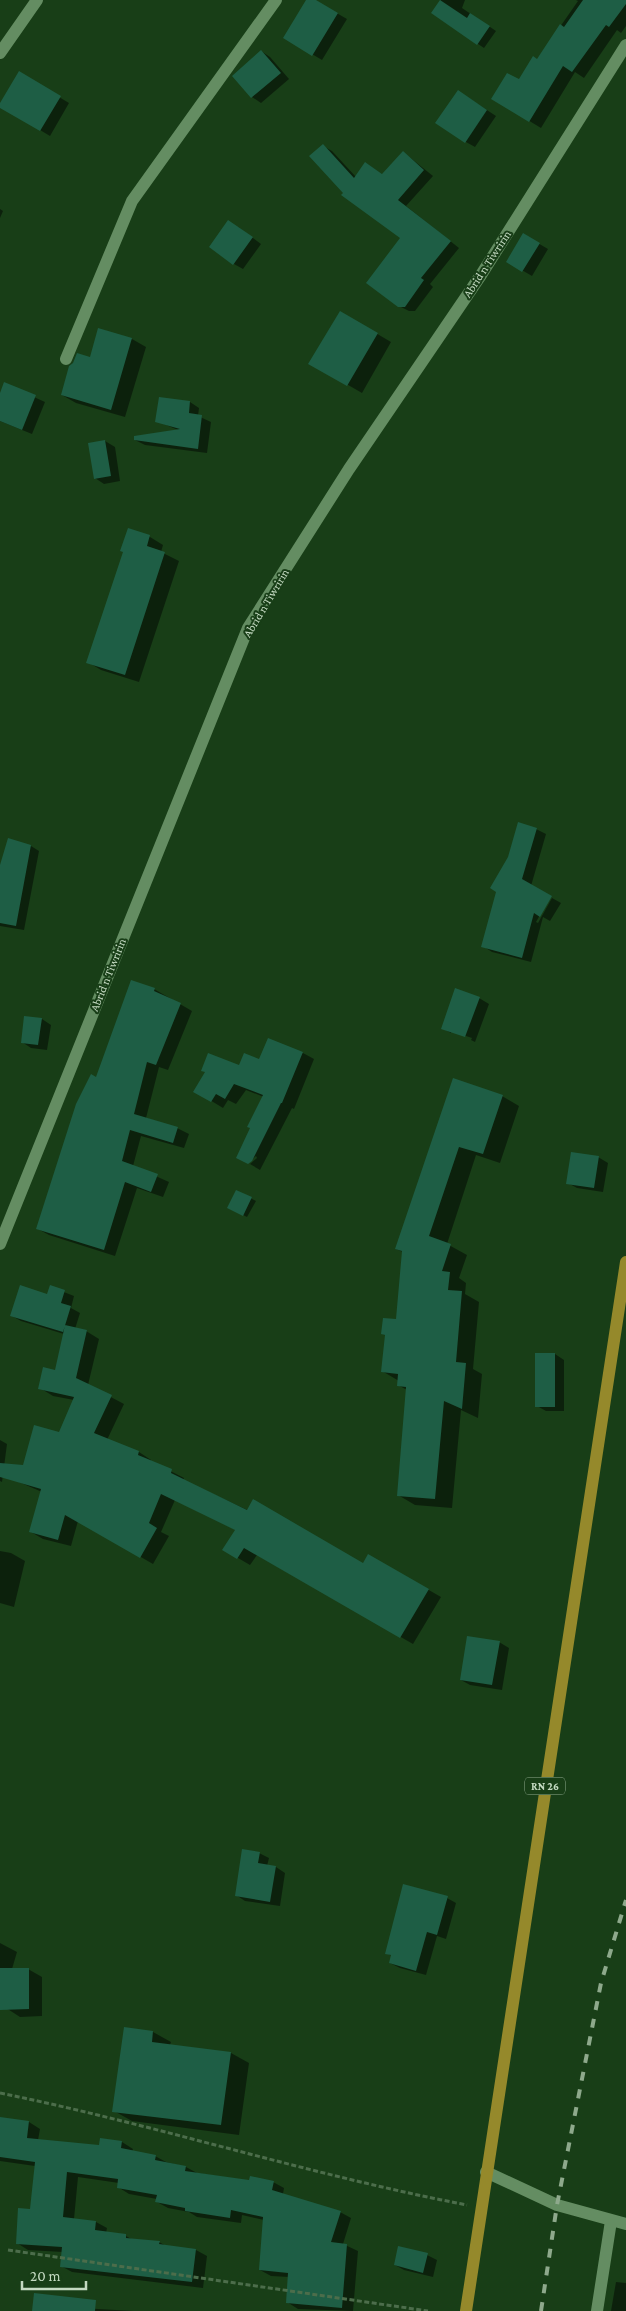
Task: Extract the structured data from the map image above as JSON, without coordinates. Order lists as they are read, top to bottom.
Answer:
{
  "streets": {
    "main road": ["RN 26"],
    "street": ["Abrid n Tiwririn"]
  },
  "scale_bar": "20 m"
}
